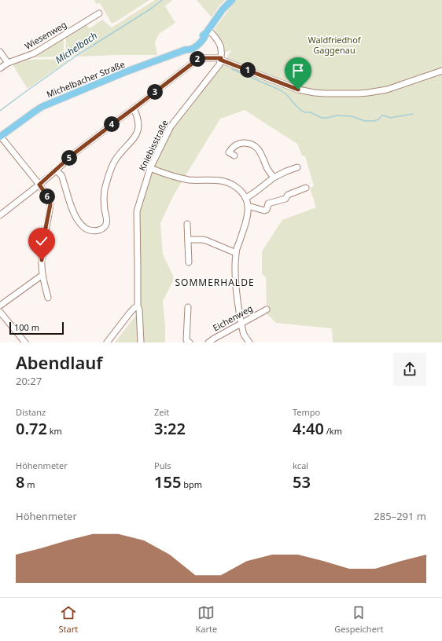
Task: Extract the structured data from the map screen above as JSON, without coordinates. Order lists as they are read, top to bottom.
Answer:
{
  "streets": {
    "main road": ["Michelbacher Straße"],
    "street": ["Wiesenweg", "Kniebisstraße", "Eichenweg"]
  },
  "districts": ["SOMMERHALDE"],
  "water": ["Michelbach"],
  "parks": ["Waldfriedhof Gaggenau"],
  "scale_bar": "100 m",
  "page": {
    "pins": [
      "2",
      "1",
      "3",
      "4",
      "5",
      "6"
    ],
    "scale": "100 m",
    "heading": ["Abendlauf", "20:27"],
    "stats": [
      ["Distanz", "0.72 km"],
      ["Zeit", "3:22"],
      ["Tempo", "4:40 /km"],
      ["Höhenmeter", "8 m"],
      ["Puls", "155 bpm"],
      ["kcal", "53"]
    ],
    "chart": ["Höhenmeter", "285–291 m"],
    "tabs": ["Start", "Karte", "Gespeichert"]
  }
}
